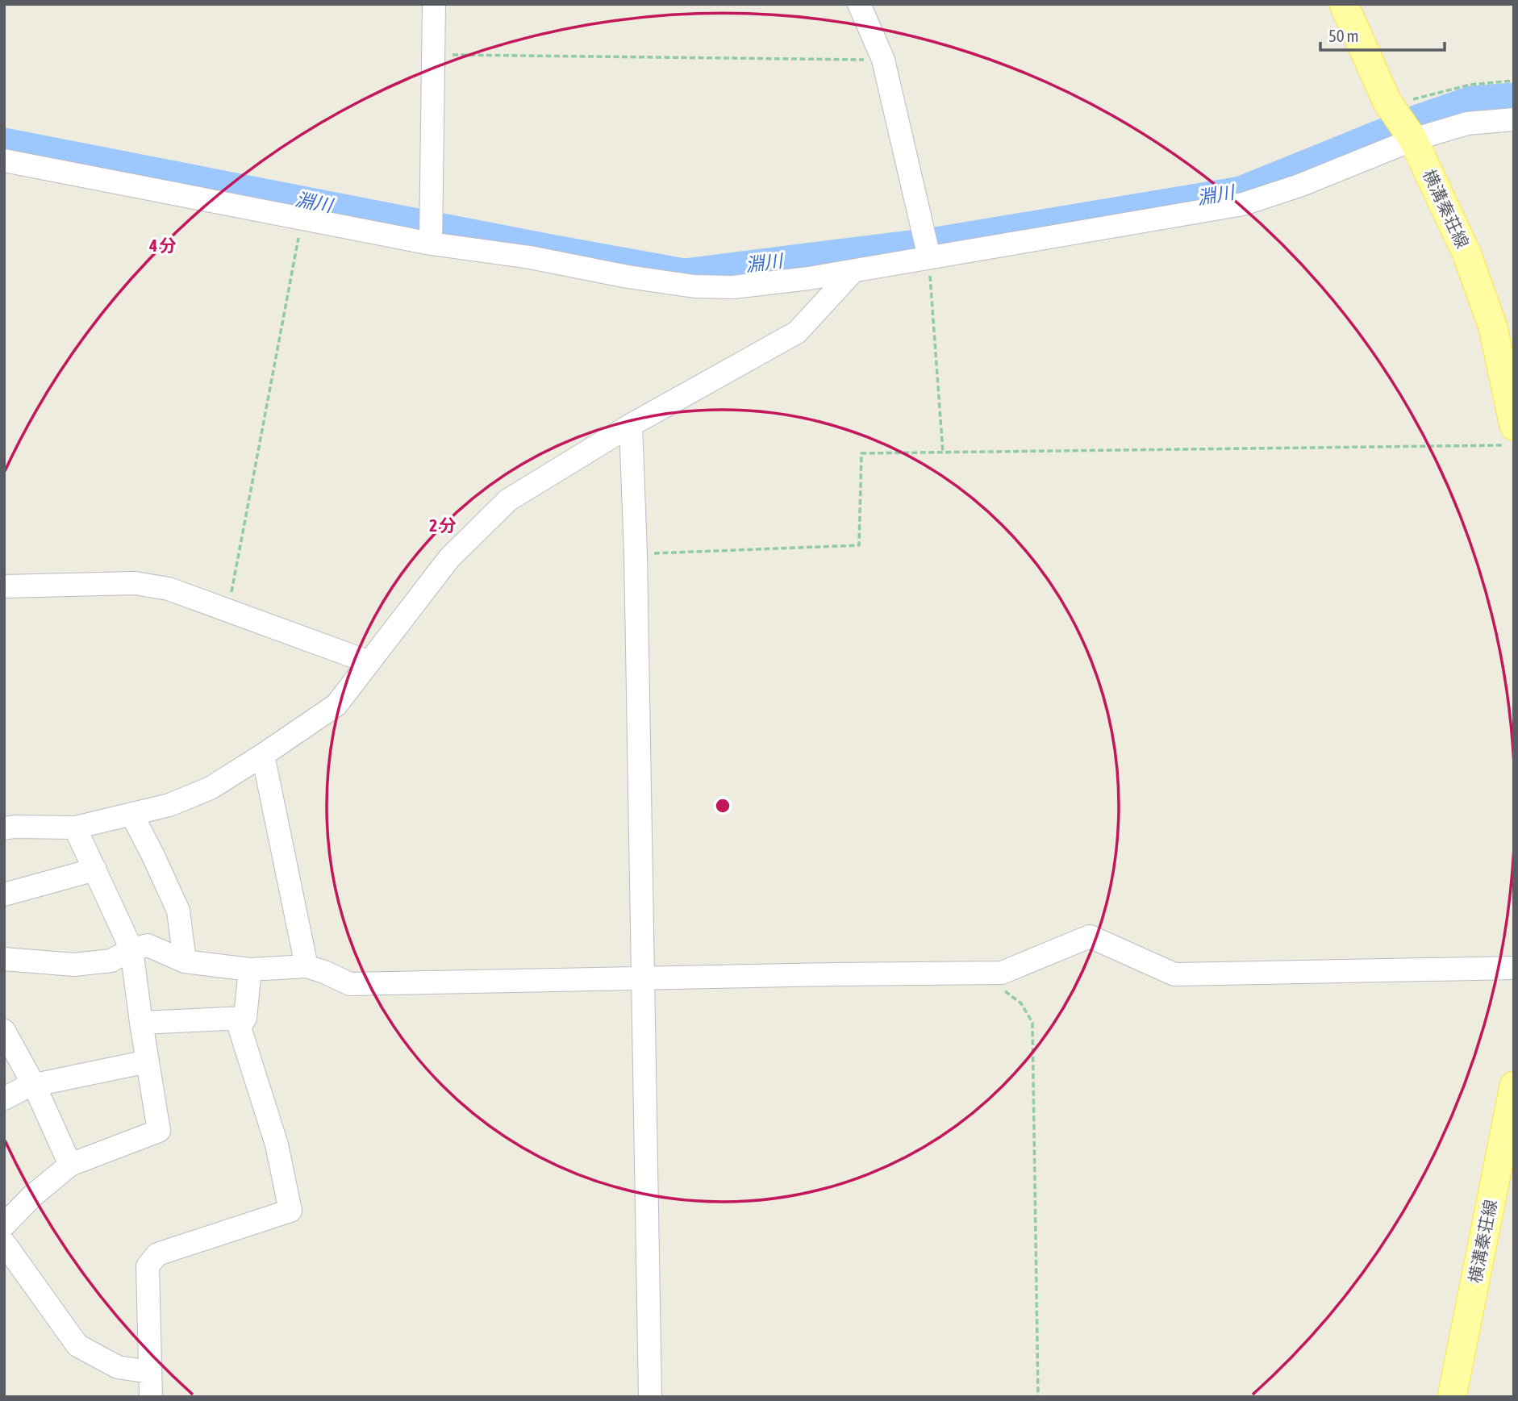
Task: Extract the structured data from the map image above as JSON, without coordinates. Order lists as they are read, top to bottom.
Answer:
{
  "streets": {
    "main road": ["横溝秦荘線"]
  },
  "water": ["淵川"],
  "scale_bar": "50 m",
  "rings": ["4 分", "2 分"]
}
